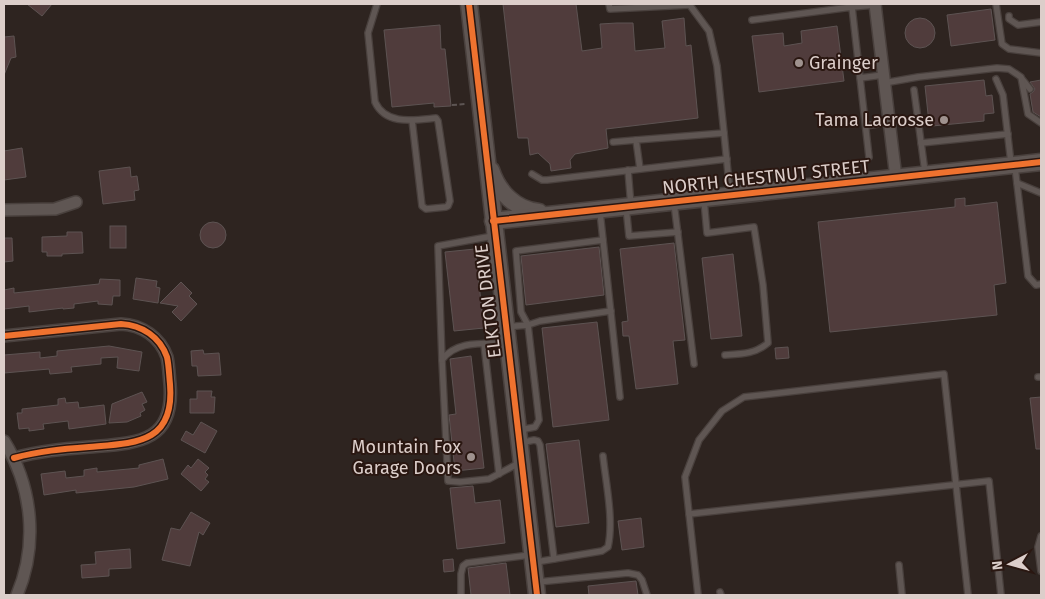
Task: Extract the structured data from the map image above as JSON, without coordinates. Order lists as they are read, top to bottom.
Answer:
{
  "streets": {
    "street": ["NORTH CHESTNUT STREET", "ELKTON DRIVE"]
  },
  "crossings": [
    ["NORTH CHESTNUT STREET", "ELKTON DRIVE"]
  ],
  "places": ["Grainger", "Tama Lacrosse", "Mountain Fox Garage Doors"],
  "north": "left"
}
